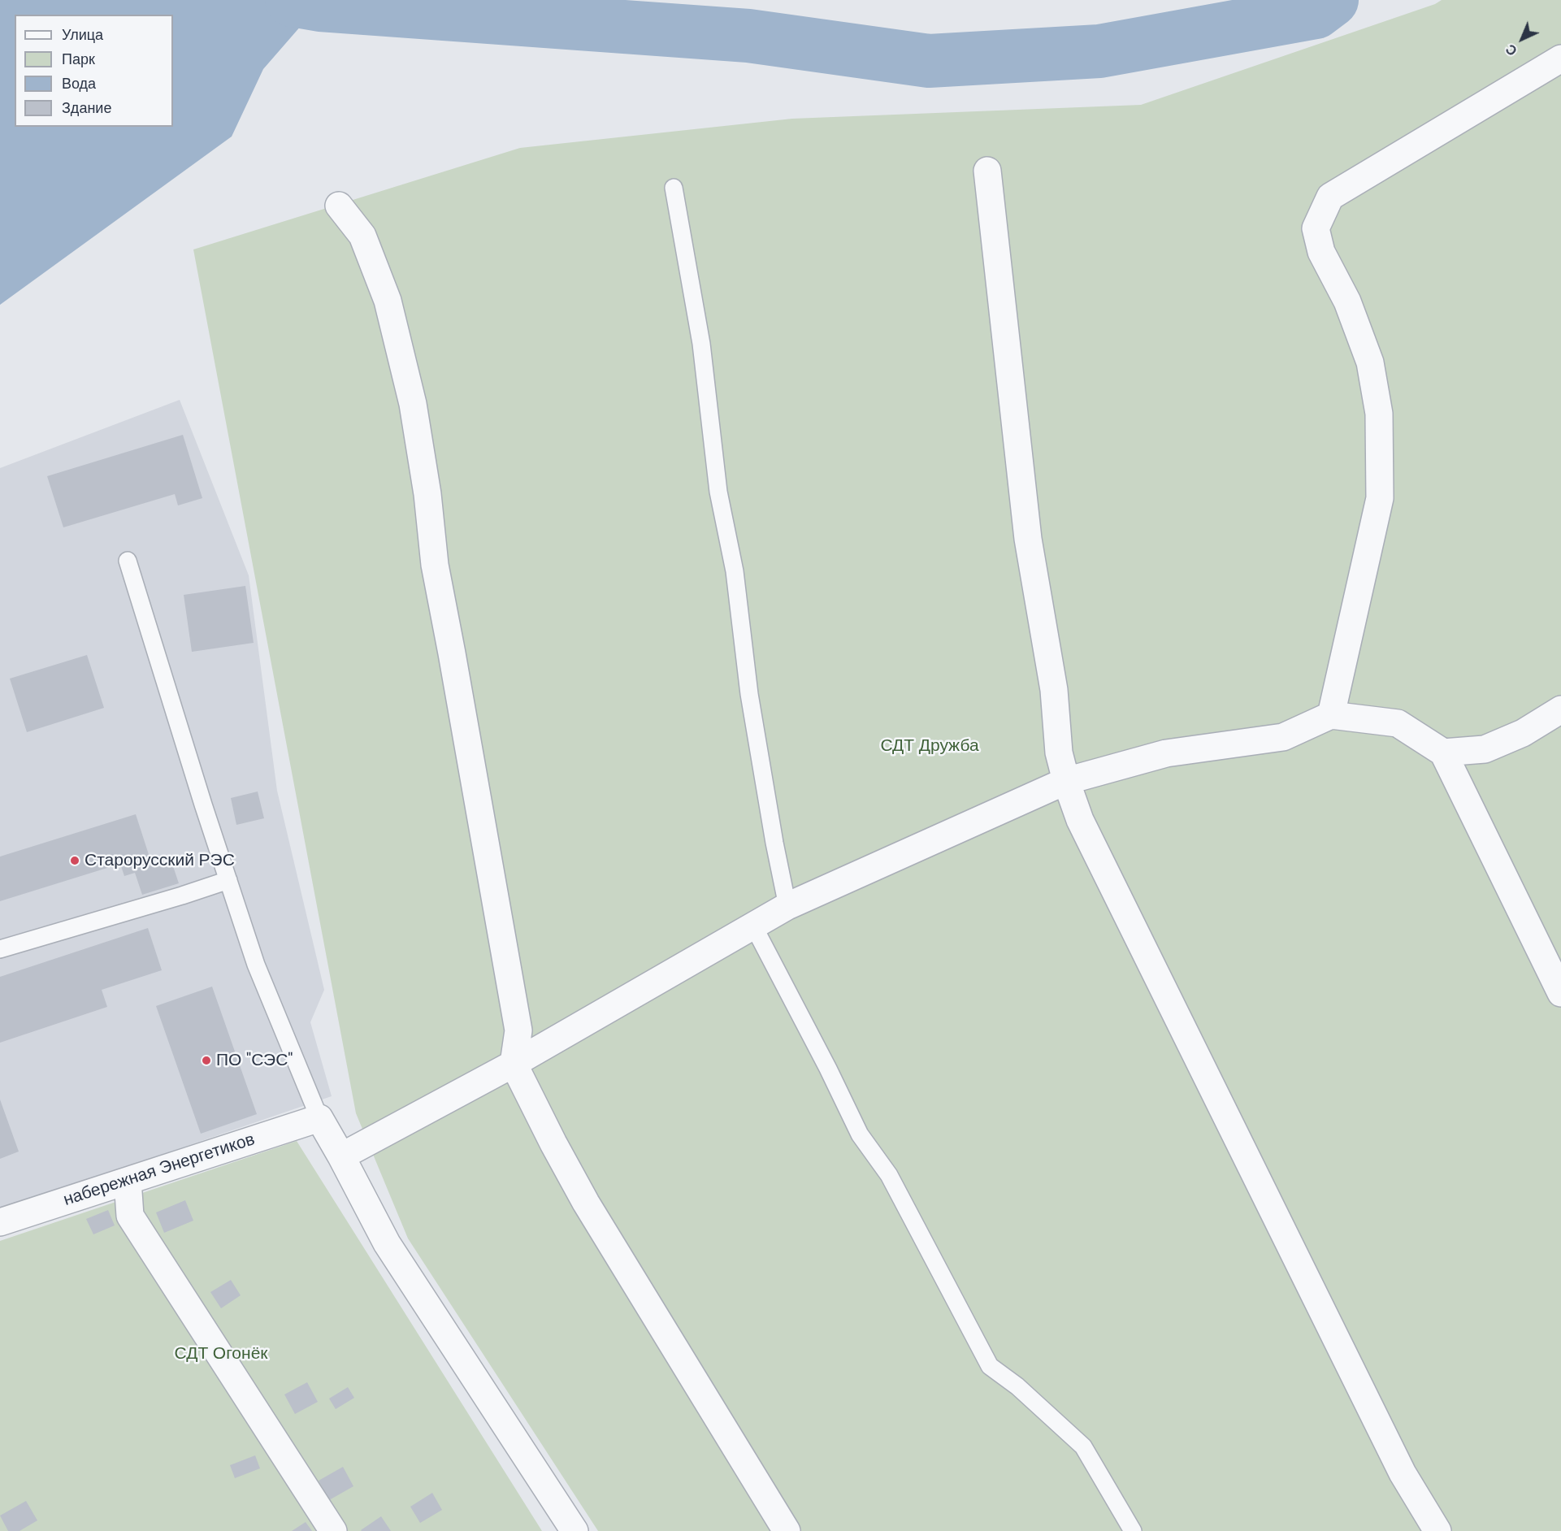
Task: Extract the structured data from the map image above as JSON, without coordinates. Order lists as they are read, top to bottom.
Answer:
{
  "streets": {
    "street": ["набережная Энергетиков"]
  },
  "parks": ["СДТ Дружба", "СДТ Огонёк"],
  "places": ["Старорусский РЭС", "ПО \"СЭС\""],
  "legend": [
    "Улица",
    "Парк",
    "Вода",
    "Здание"
  ],
  "north": "bottom left"
}
